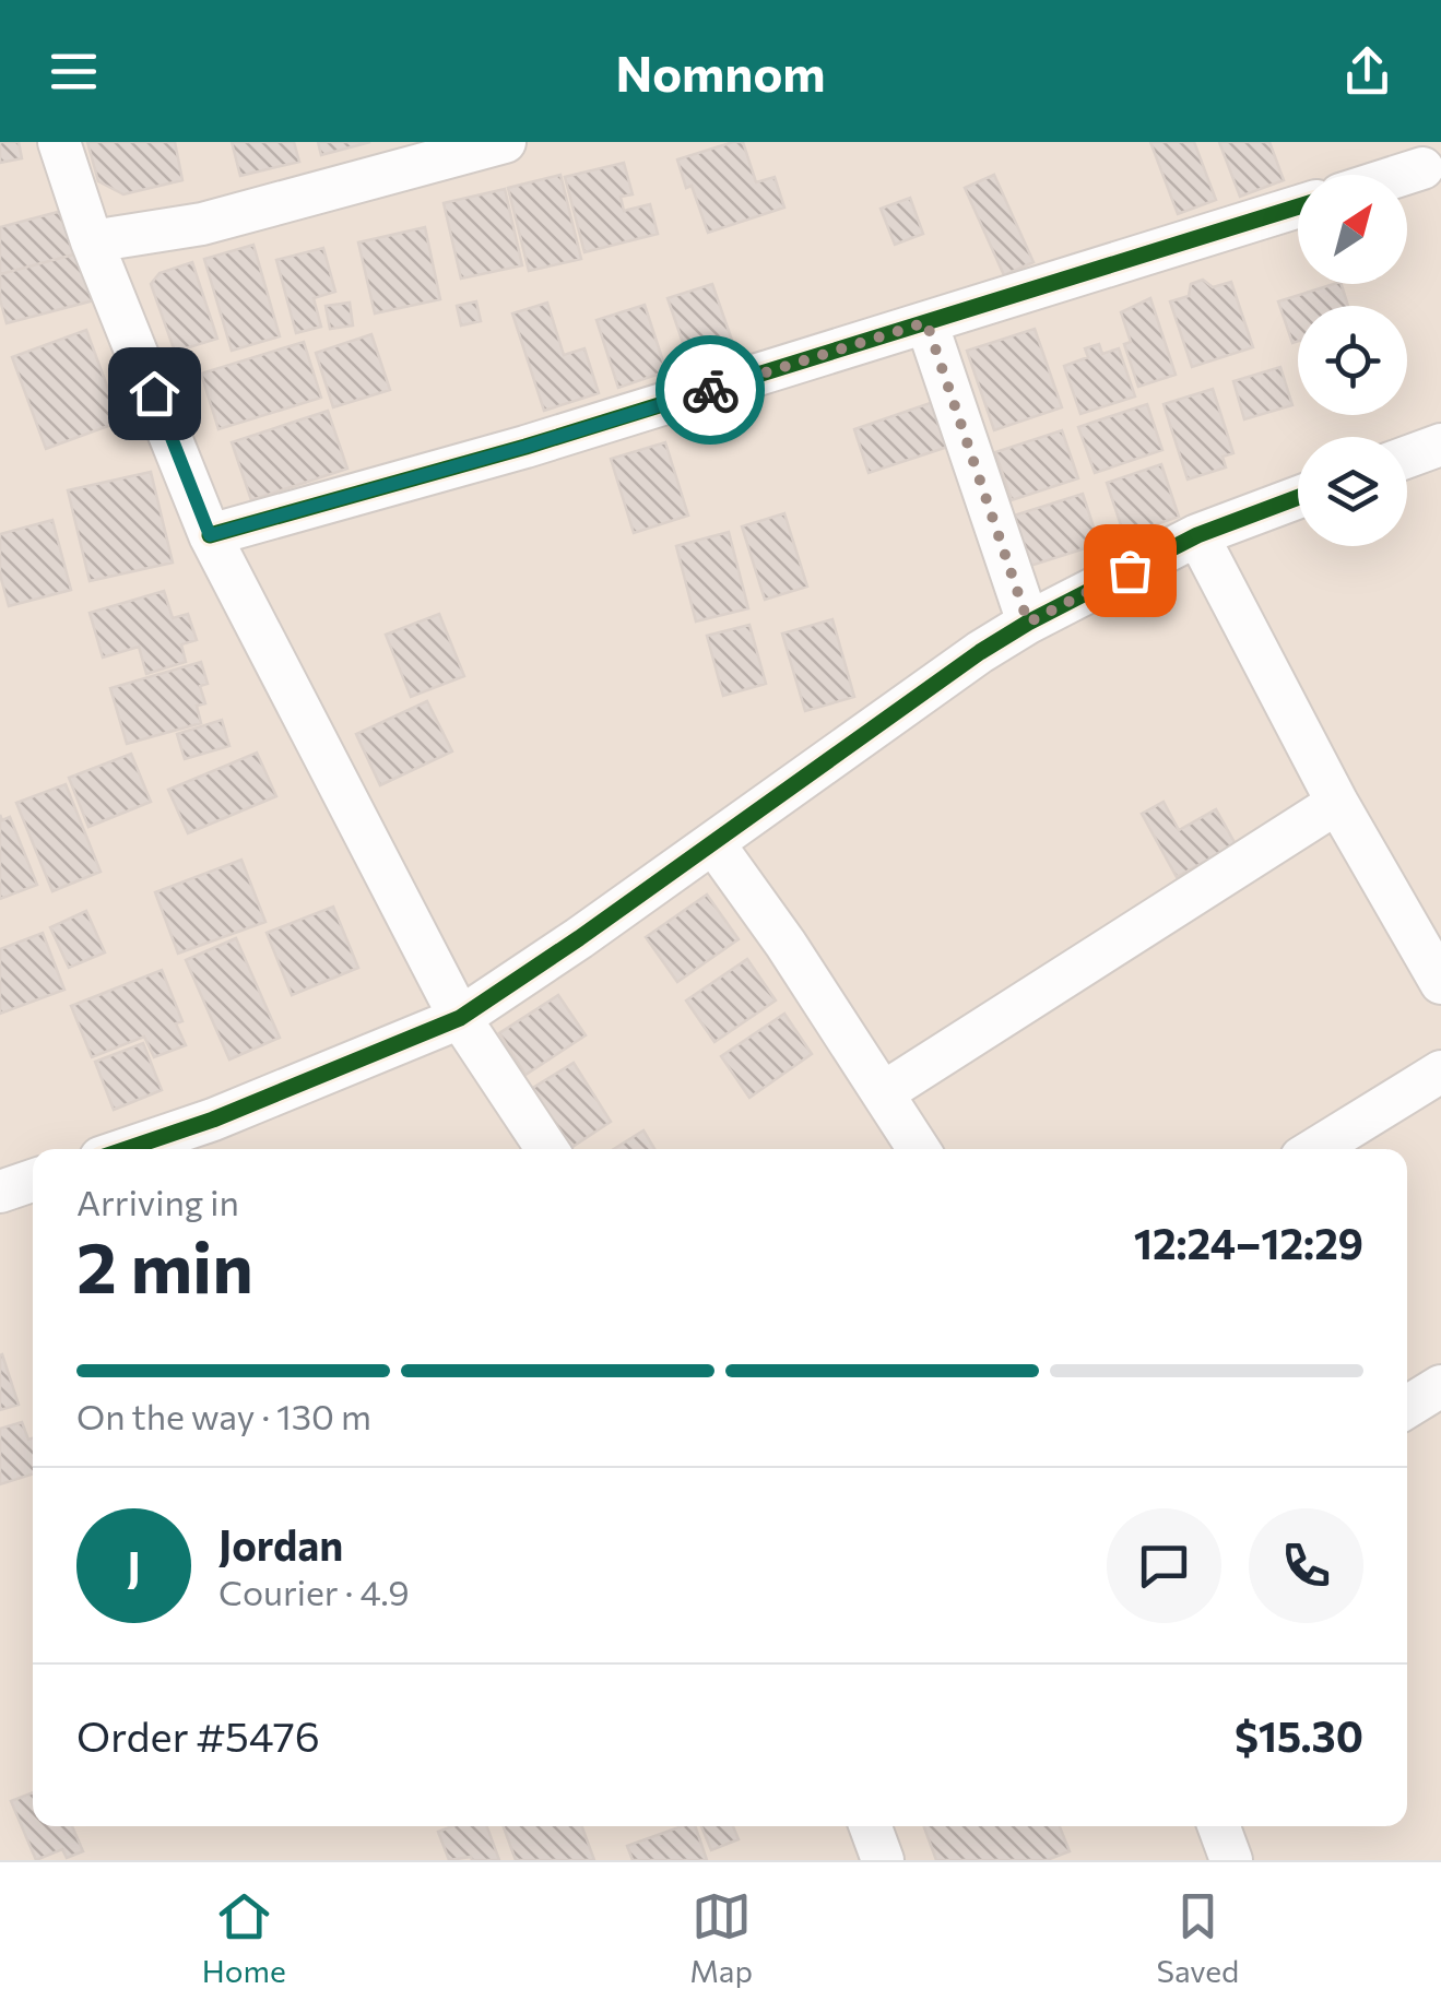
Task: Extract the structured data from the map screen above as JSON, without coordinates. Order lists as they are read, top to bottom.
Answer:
{
  "north": "top right",
  "page": {
    "header": "Nomnom",
    "heading": ["2 min", "Arriving in", "12:24–12:29"],
    "panel": [
      "Jordan",
      "Courier · 4.9",
      "Order #5476",
      "$15.30"
    ],
    "bar": "On the way · 130 m",
    "round": "J",
    "tabs": ["Home", "Map", "Saved"]
  }
}
